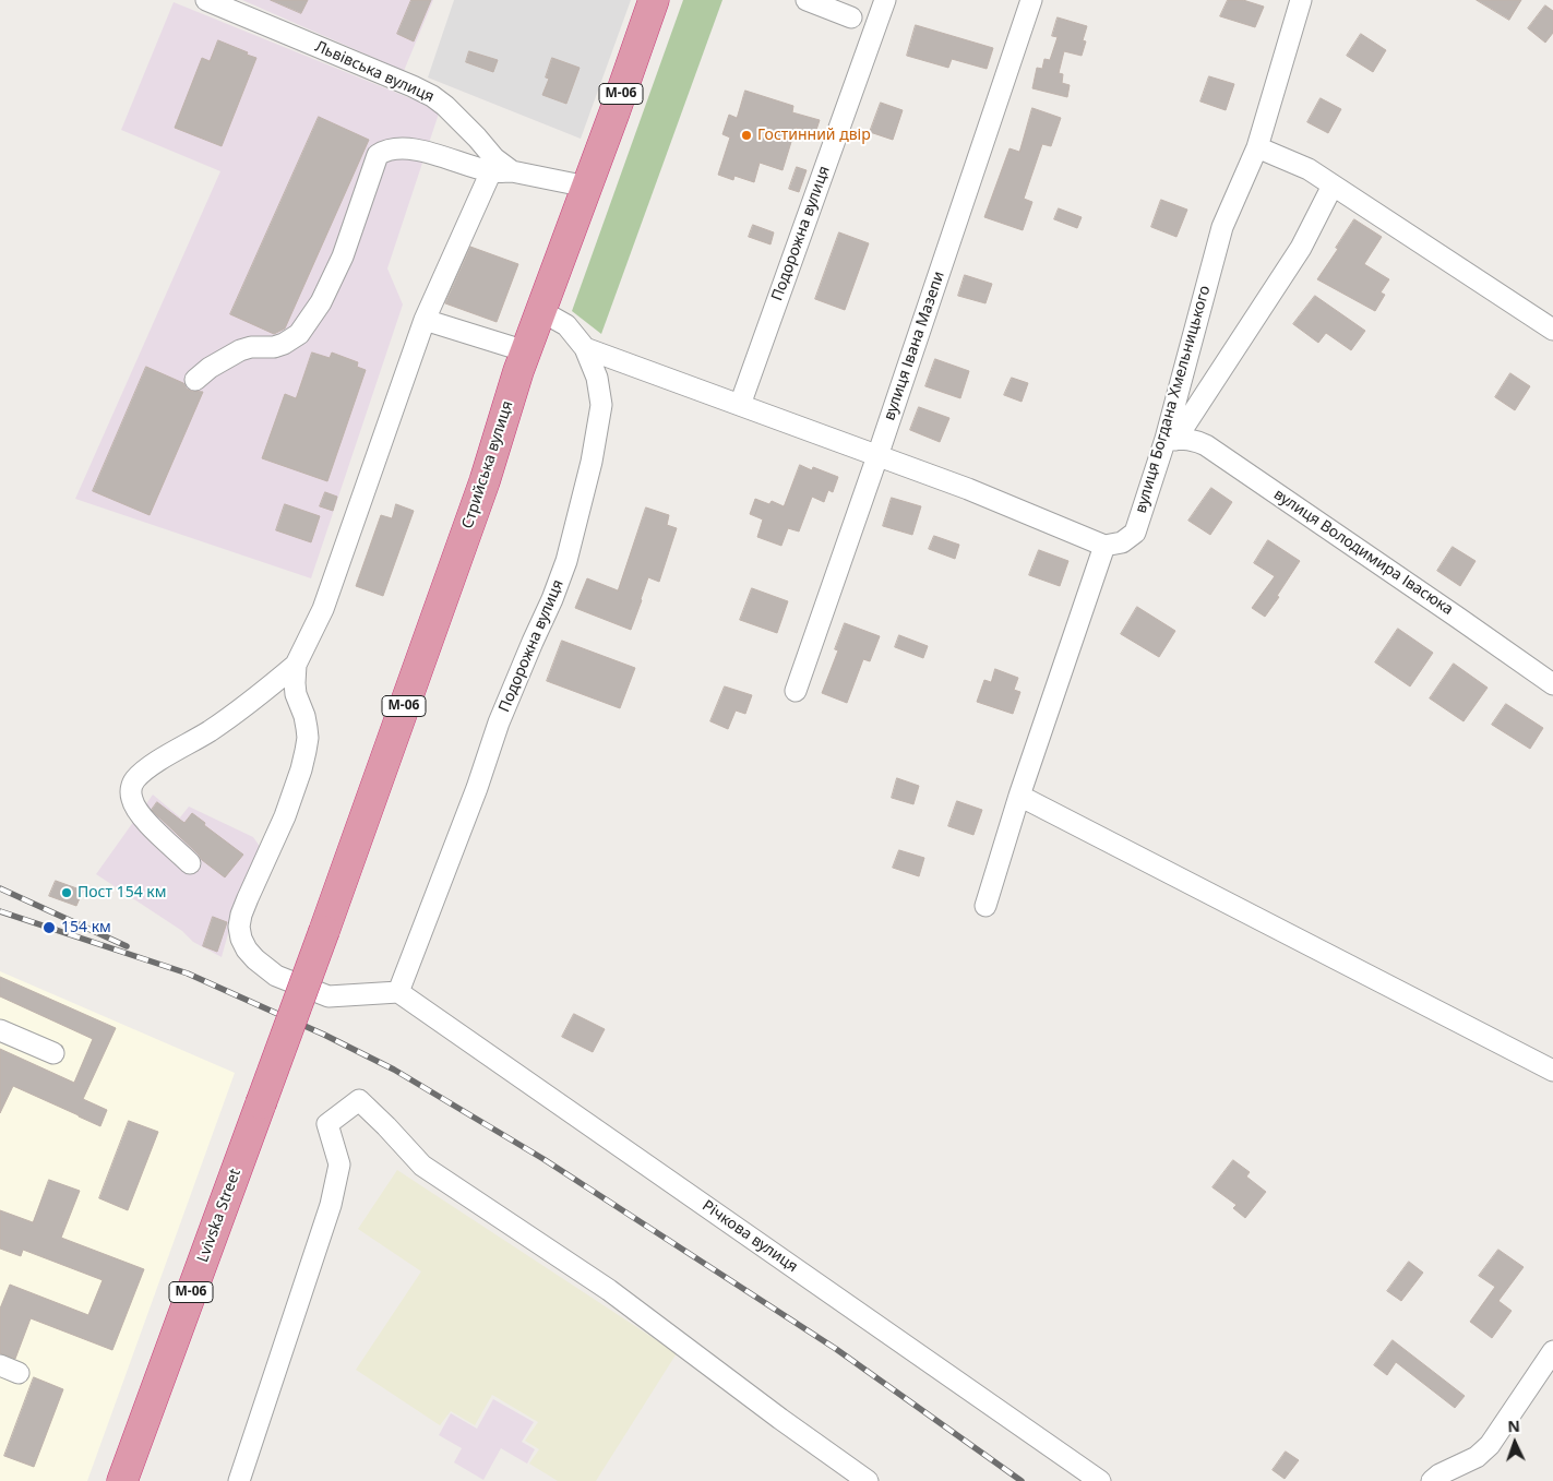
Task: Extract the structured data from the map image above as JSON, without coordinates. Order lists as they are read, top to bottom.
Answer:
{
  "streets": {
    "highway": ["М-06", "Стрийська вулиця", "Lvivska Street"],
    "street": [
      "Львівська вулиця",
      "Подорожна вулиця",
      "вулиця Івана Мазепи",
      "вулиця Богдана Хмельницького",
      "вулиця Володимира Івасюка",
      "Річкова вулиця"
    ]
  },
  "crossings": [
    ["Подорожна вулиця", "Стрийська вулиця"],
    ["Подорожна вулиця", "Річкова вулиця"],
    ["вулиця Богдана Хмельницького", "вулиця Володимира Івасюка"],
    ["Стрийська вулиця", "Lvivska Street"]
  ],
  "places": ["Гостинний двір", "Пост 154 км", "154 км"],
  "north": "top"
}
